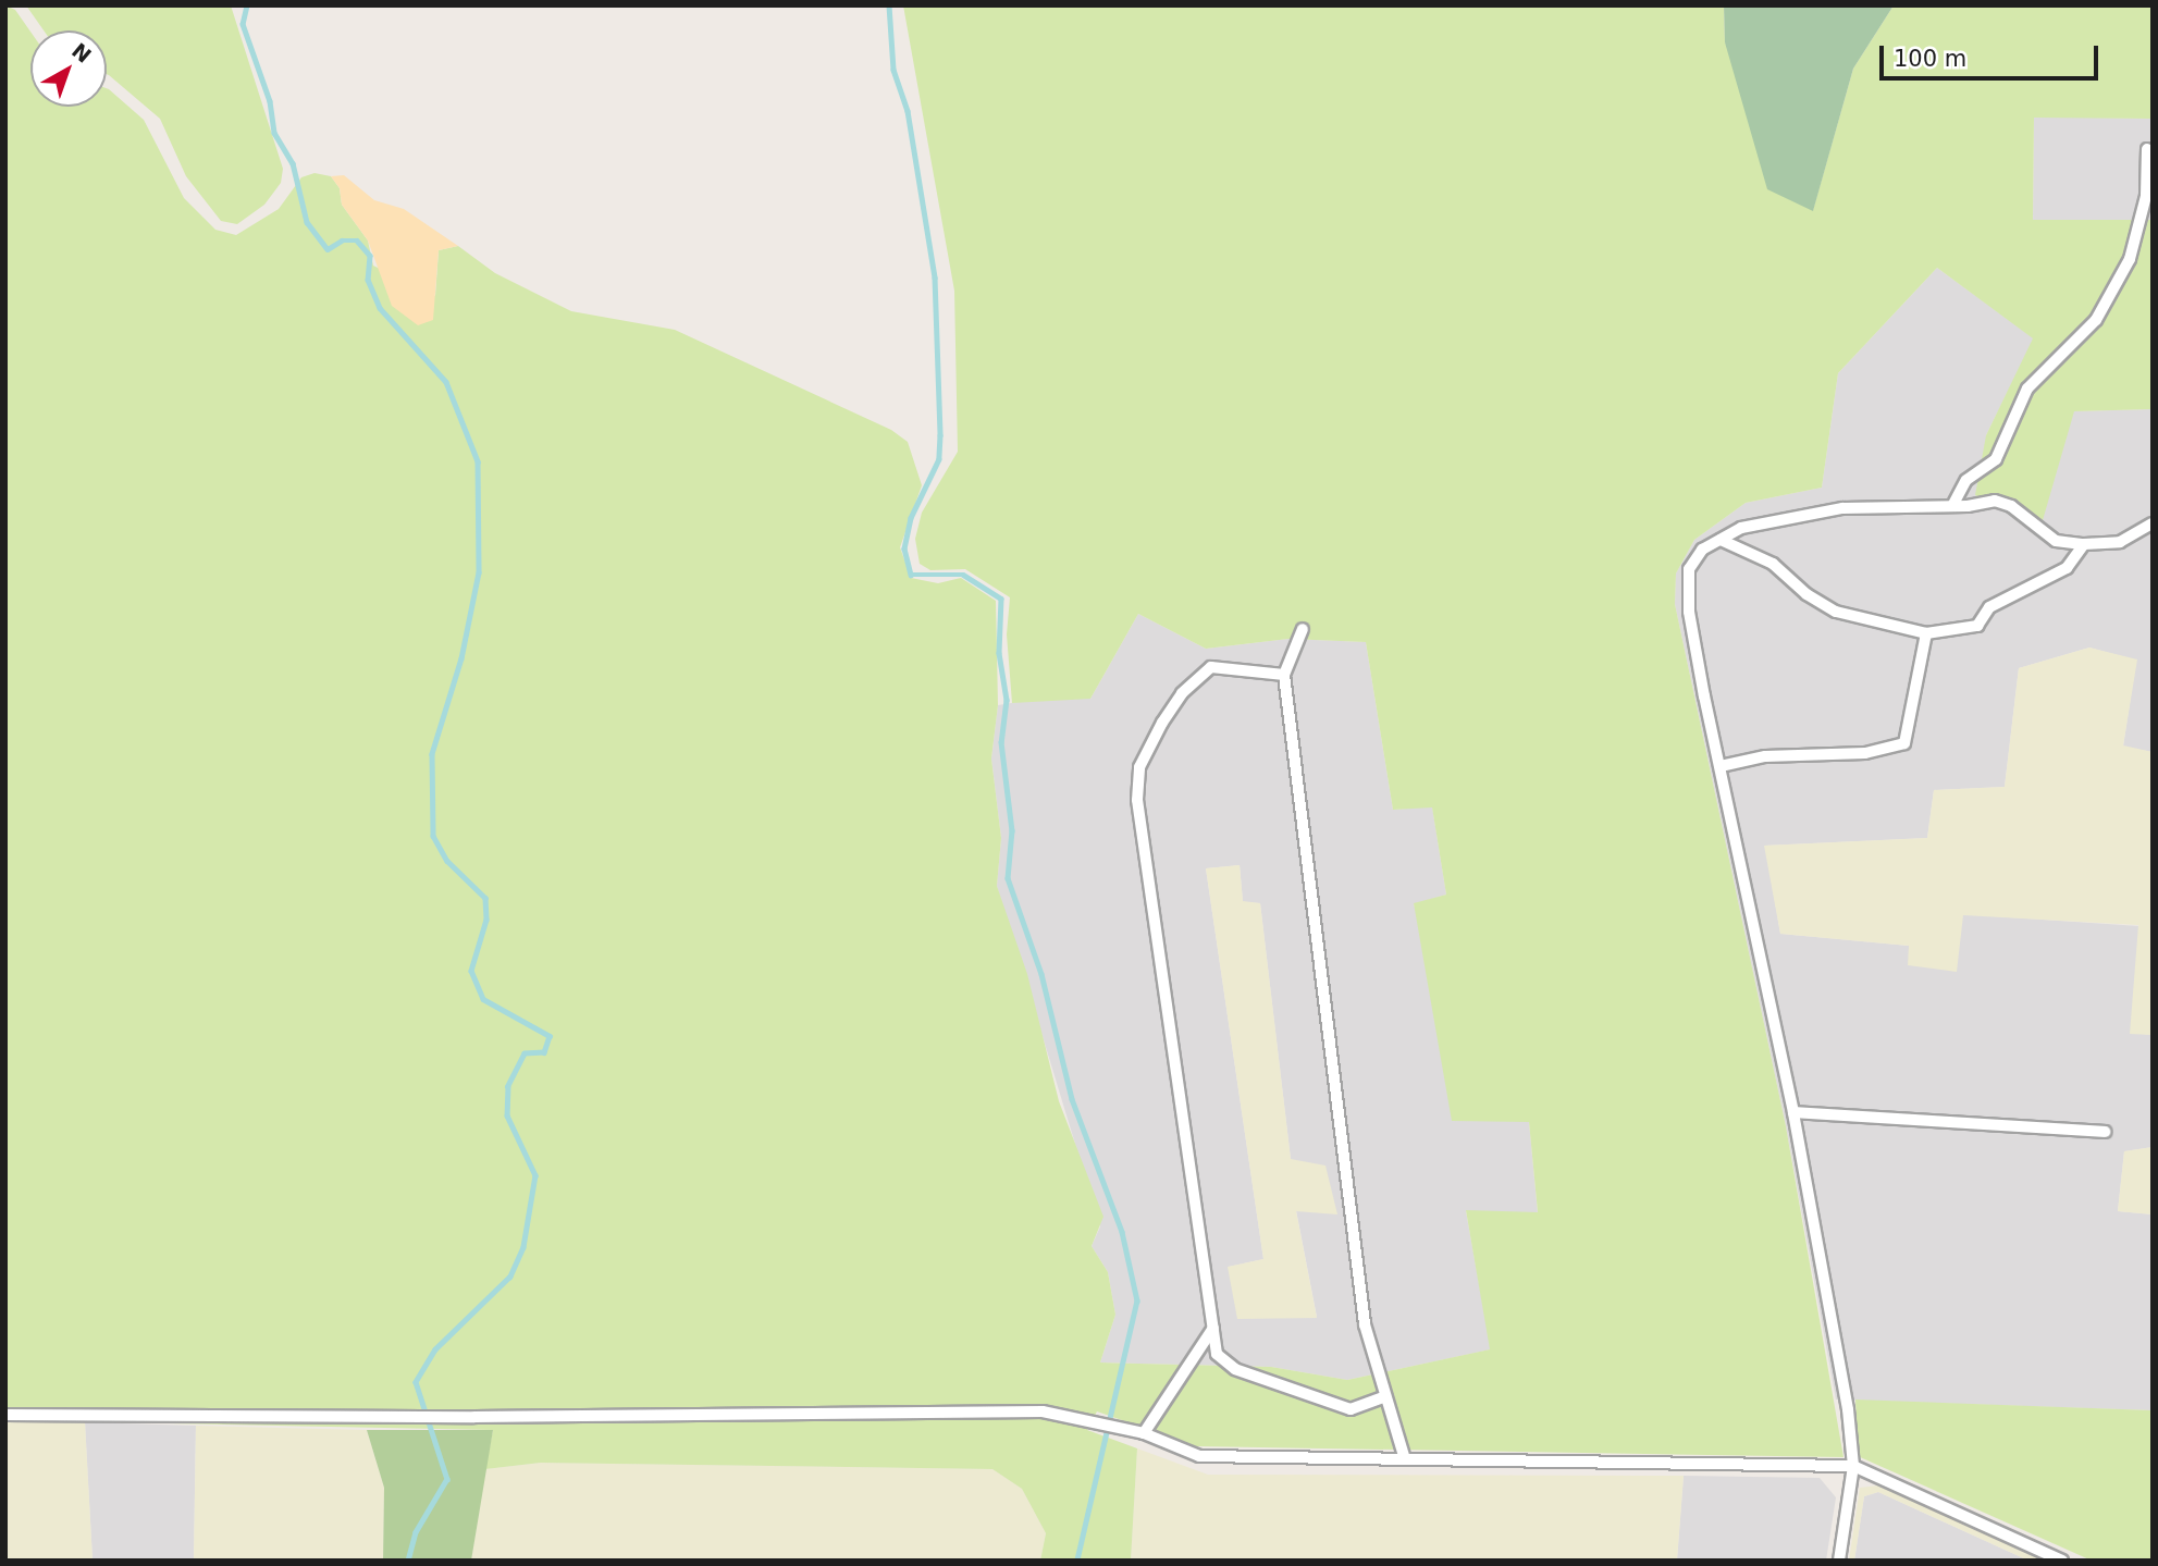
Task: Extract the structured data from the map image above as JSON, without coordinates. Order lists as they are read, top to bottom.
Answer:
{
  "scale_bar": "100 m",
  "north": "top right"
}
